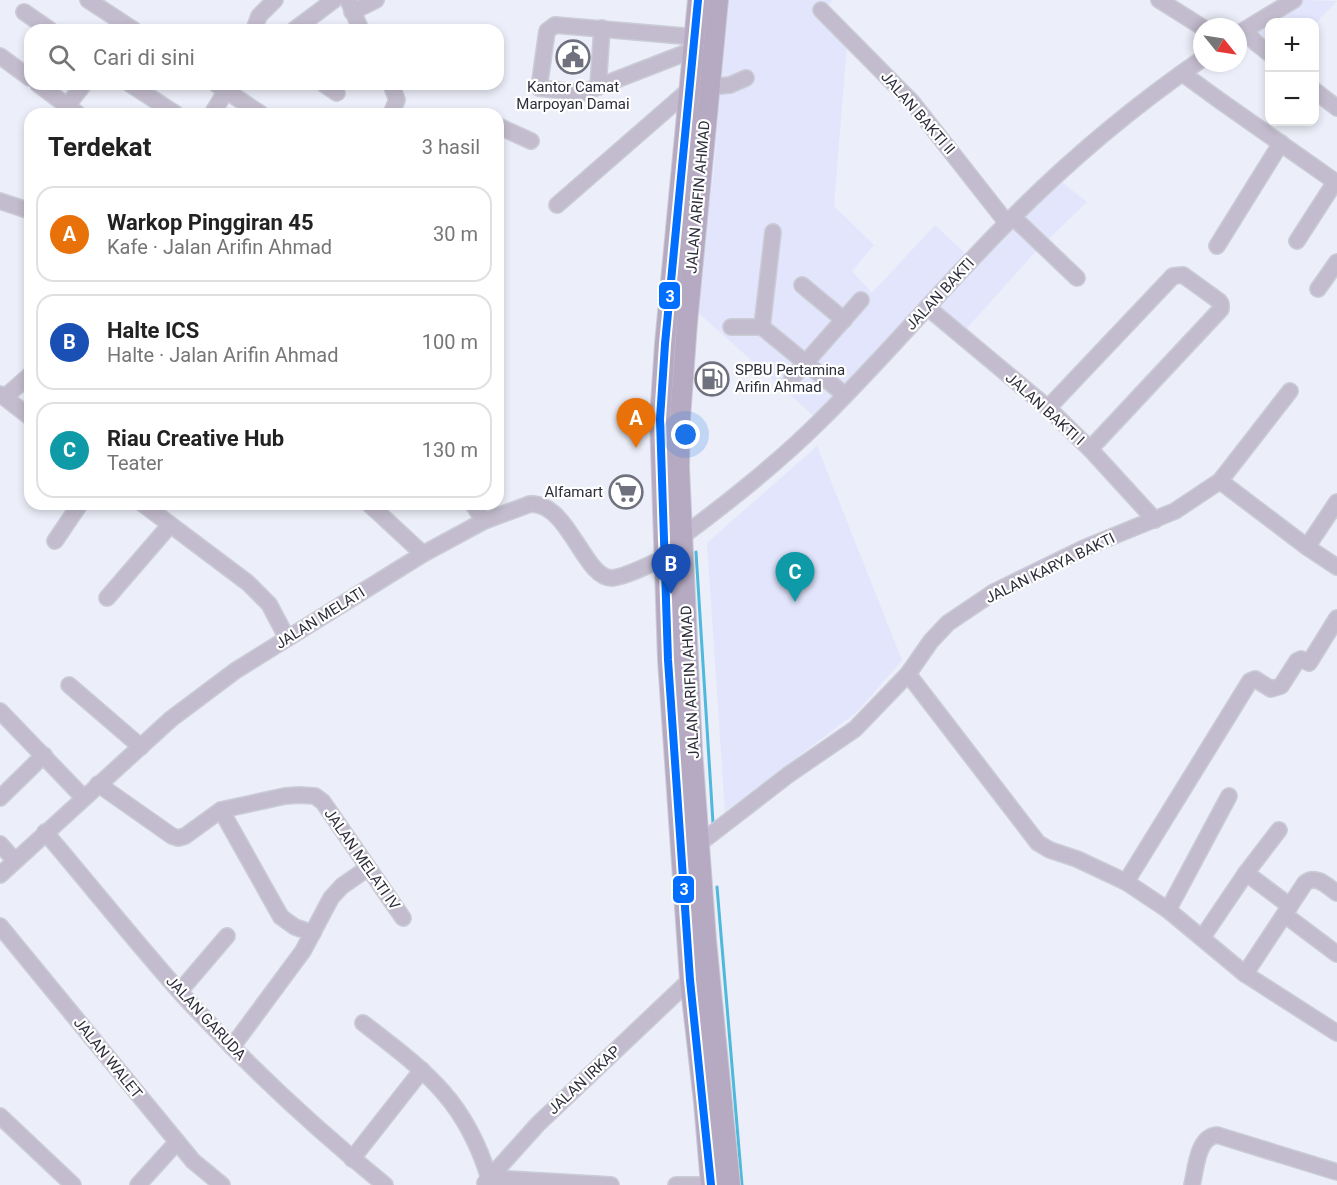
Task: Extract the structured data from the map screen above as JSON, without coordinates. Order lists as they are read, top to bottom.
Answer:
{
  "streets": {
    "main road": ["JALAN ARIFIN AHMAD"],
    "street": [
      "JALAN BAKTI II",
      "JALAN BAKTI",
      "JALAN BAKTI I",
      "JALAN KARYA BAKTI",
      "JALAN MELATI",
      "JALAN MELATI IV",
      "JALAN GARUDA",
      "JALAN WALET",
      "JALAN IRKAP"
    ]
  },
  "crossings": [
    ["JALAN BAKTI II", "JALAN BAKTI"],
    ["JALAN ARIFIN AHMAD", "JALAN BAKTI"],
    ["JALAN ARIFIN AHMAD", "JALAN KARYA BAKTI"],
    ["JALAN ARIFIN AHMAD", "JALAN MELATI"],
    ["JALAN ARIFIN AHMAD", "JALAN IRKAP"],
    ["JALAN BAKTI", "JALAN BAKTI I"],
    ["JALAN BAKTI I", "JALAN KARYA BAKTI"],
    ["JALAN MELATI", "JALAN MELATI IV"],
    ["JALAN MELATI", "JALAN GARUDA"]
  ],
  "places": {
    "public building": ["Kantor Camat Marpoyan Damai"],
    "fuel station": ["SPBU Pertamina Arifin Ahmad"],
    "supermarket": ["Alfamart"]
  },
  "lines": ["transit line 3"],
  "north": "bottom right",
  "page": {
    "map_buttons": ["+", "−"],
    "search": "Cari di sini",
    "heading": ["Terdekat", "3 hasil"],
    "list": [
      {
        "mark": "A",
        "name": "Warkop Pinggiran 45",
        "note": "Kafe · Jalan Arifin Ahmad",
        "value": "30 m"
      },
      {
        "mark": "B",
        "name": "Halte ICS",
        "note": "Halte · Jalan Arifin Ahmad",
        "value": "100 m"
      },
      {
        "mark": "C",
        "name": "Riau Creative Hub",
        "note": "Teater",
        "value": "130 m"
      }
    ],
    "pins": ["A", "B", "C"]
  }
}
